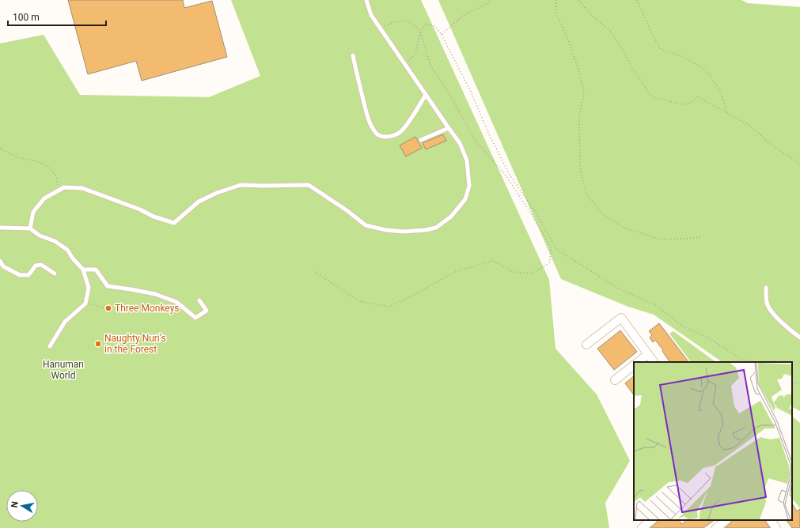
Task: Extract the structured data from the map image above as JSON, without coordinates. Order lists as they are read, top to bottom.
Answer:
{
  "parks": ["Hanuman World"],
  "places": ["Three Monkeys", "Naughty Nuri’s in the Forest"],
  "scale_bar": "100 m",
  "north": "left"
}
